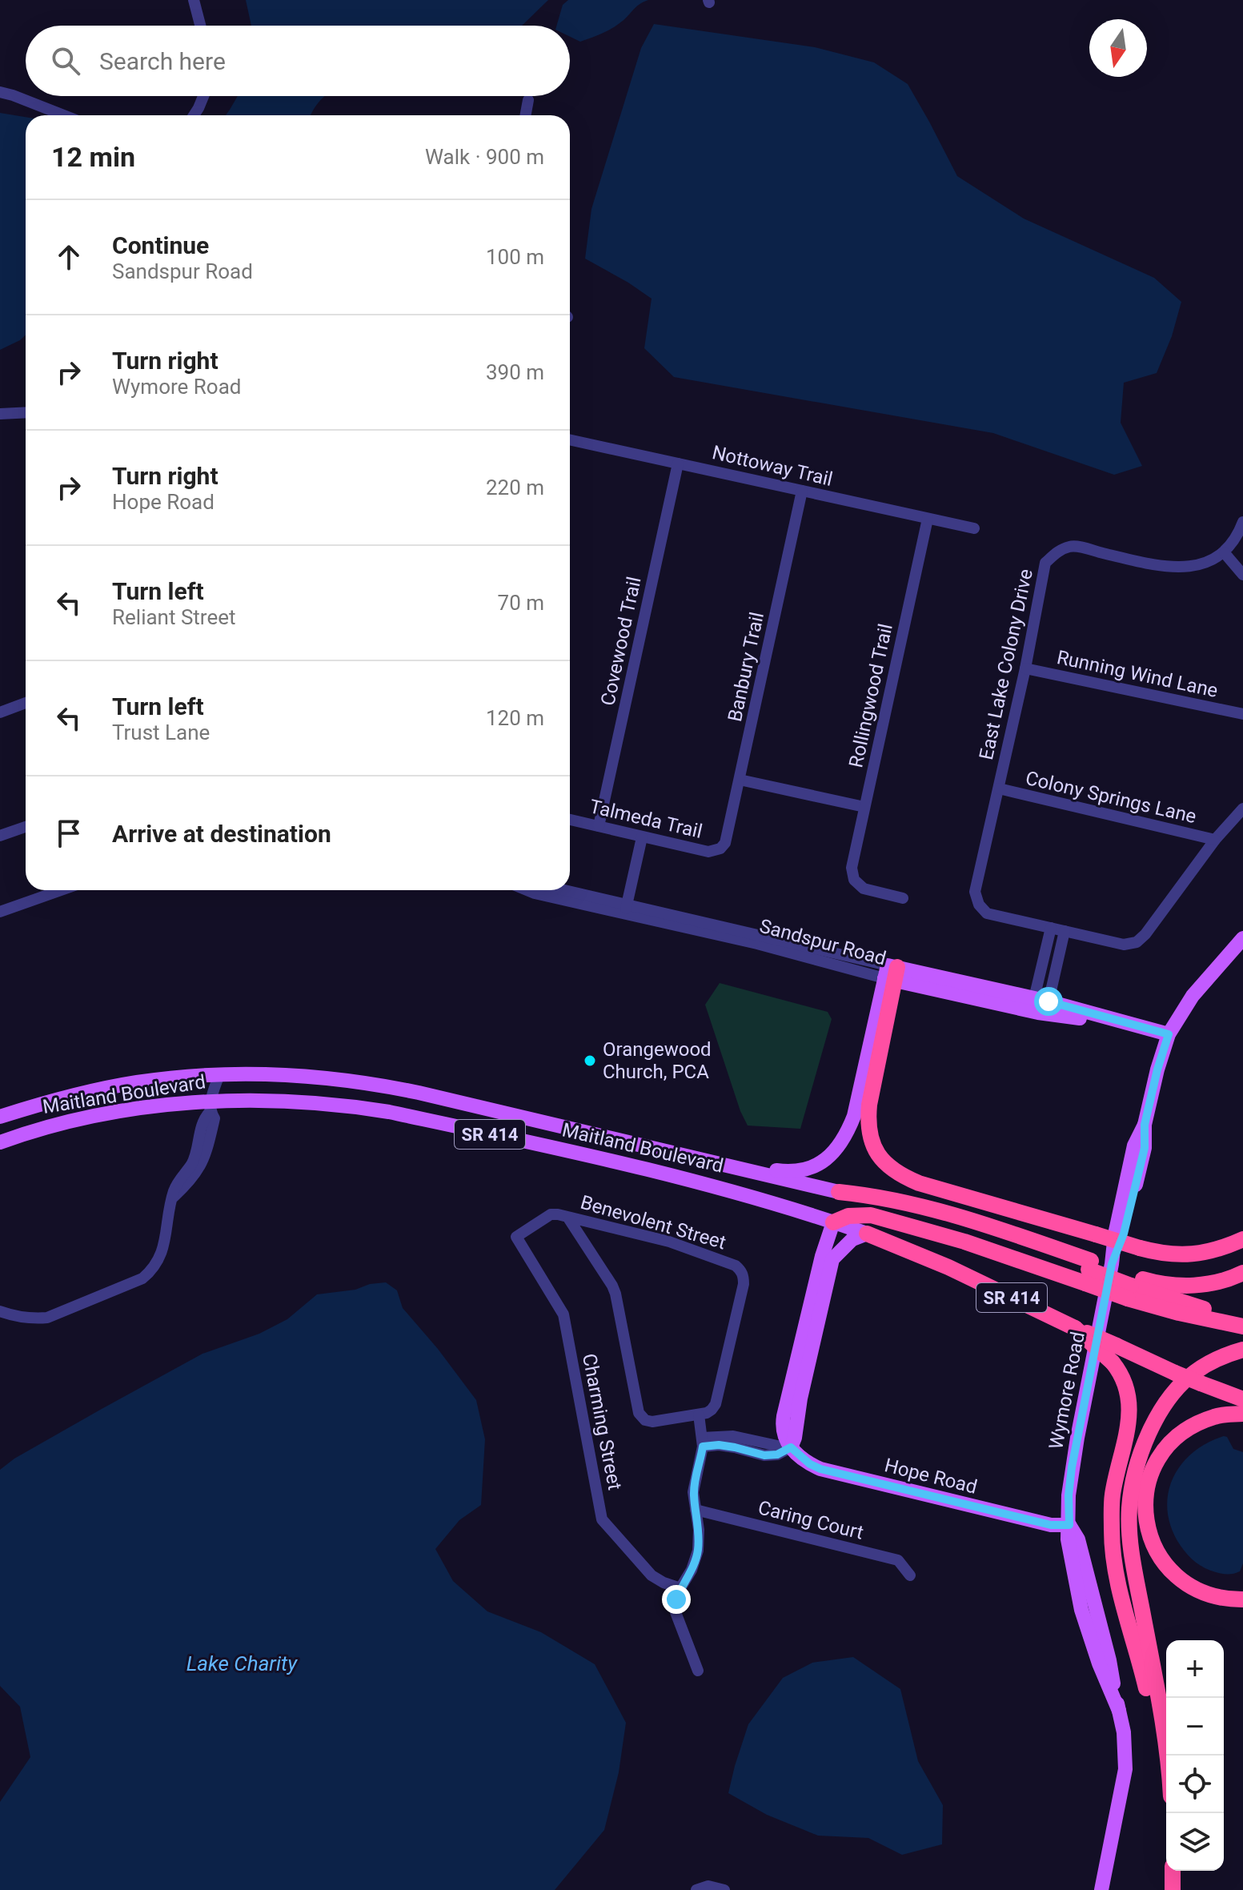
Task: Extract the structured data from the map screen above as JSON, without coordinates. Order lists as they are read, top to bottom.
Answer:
{
  "streets": {
    "highway": ["Maitland Boulevard", "SR 414"],
    "main road": ["Sandspur Road", "Wymore Road", "Hope Road"],
    "street": [
      "Nottoway Trail",
      "Covewood Trail",
      "East Lake Colony Drive",
      "Banbury Trail",
      "Running Wind Lane",
      "Rollingwood Trail",
      "Colony Springs Lane",
      "Talmeda Trail",
      "Benevolent Street",
      "Charming Street",
      "Caring Court"
    ]
  },
  "crossings": [
    ["Nottoway Trail", "Covewood Trail"],
    ["Nottoway Trail", "Banbury Trail"],
    ["Nottoway Trail", "Rollingwood Trail"],
    ["Covewood Trail", "Talmeda Trail"],
    ["East Lake Colony Drive", "Running Wind Lane"],
    ["East Lake Colony Drive", "Colony Springs Lane"],
    ["Banbury Trail", "Talmeda Trail"],
    ["Sandspur Road", "Wymore Road"],
    ["Benevolent Street", "Charming Street"],
    ["Wymore Road", "Hope Road"]
  ],
  "water": ["Lake Charity"],
  "places": ["Orangewood Church, PCA"],
  "north": "bottom",
  "page": {
    "search": "Search here",
    "heading": ["12 min", "Walk · 900 m"],
    "list": [
      ["Continue", "Sandspur Road", "100 m"],
      ["Turn right", "Wymore Road", "390 m"],
      ["Turn right", "Hope Road", "220 m"],
      ["Turn left", "Reliant Street", "70 m"],
      ["Turn left", "Trust Lane", "120 m"],
      "Arrive at destination"
    ],
    "map_buttons": ["+", "−"]
  }
}
